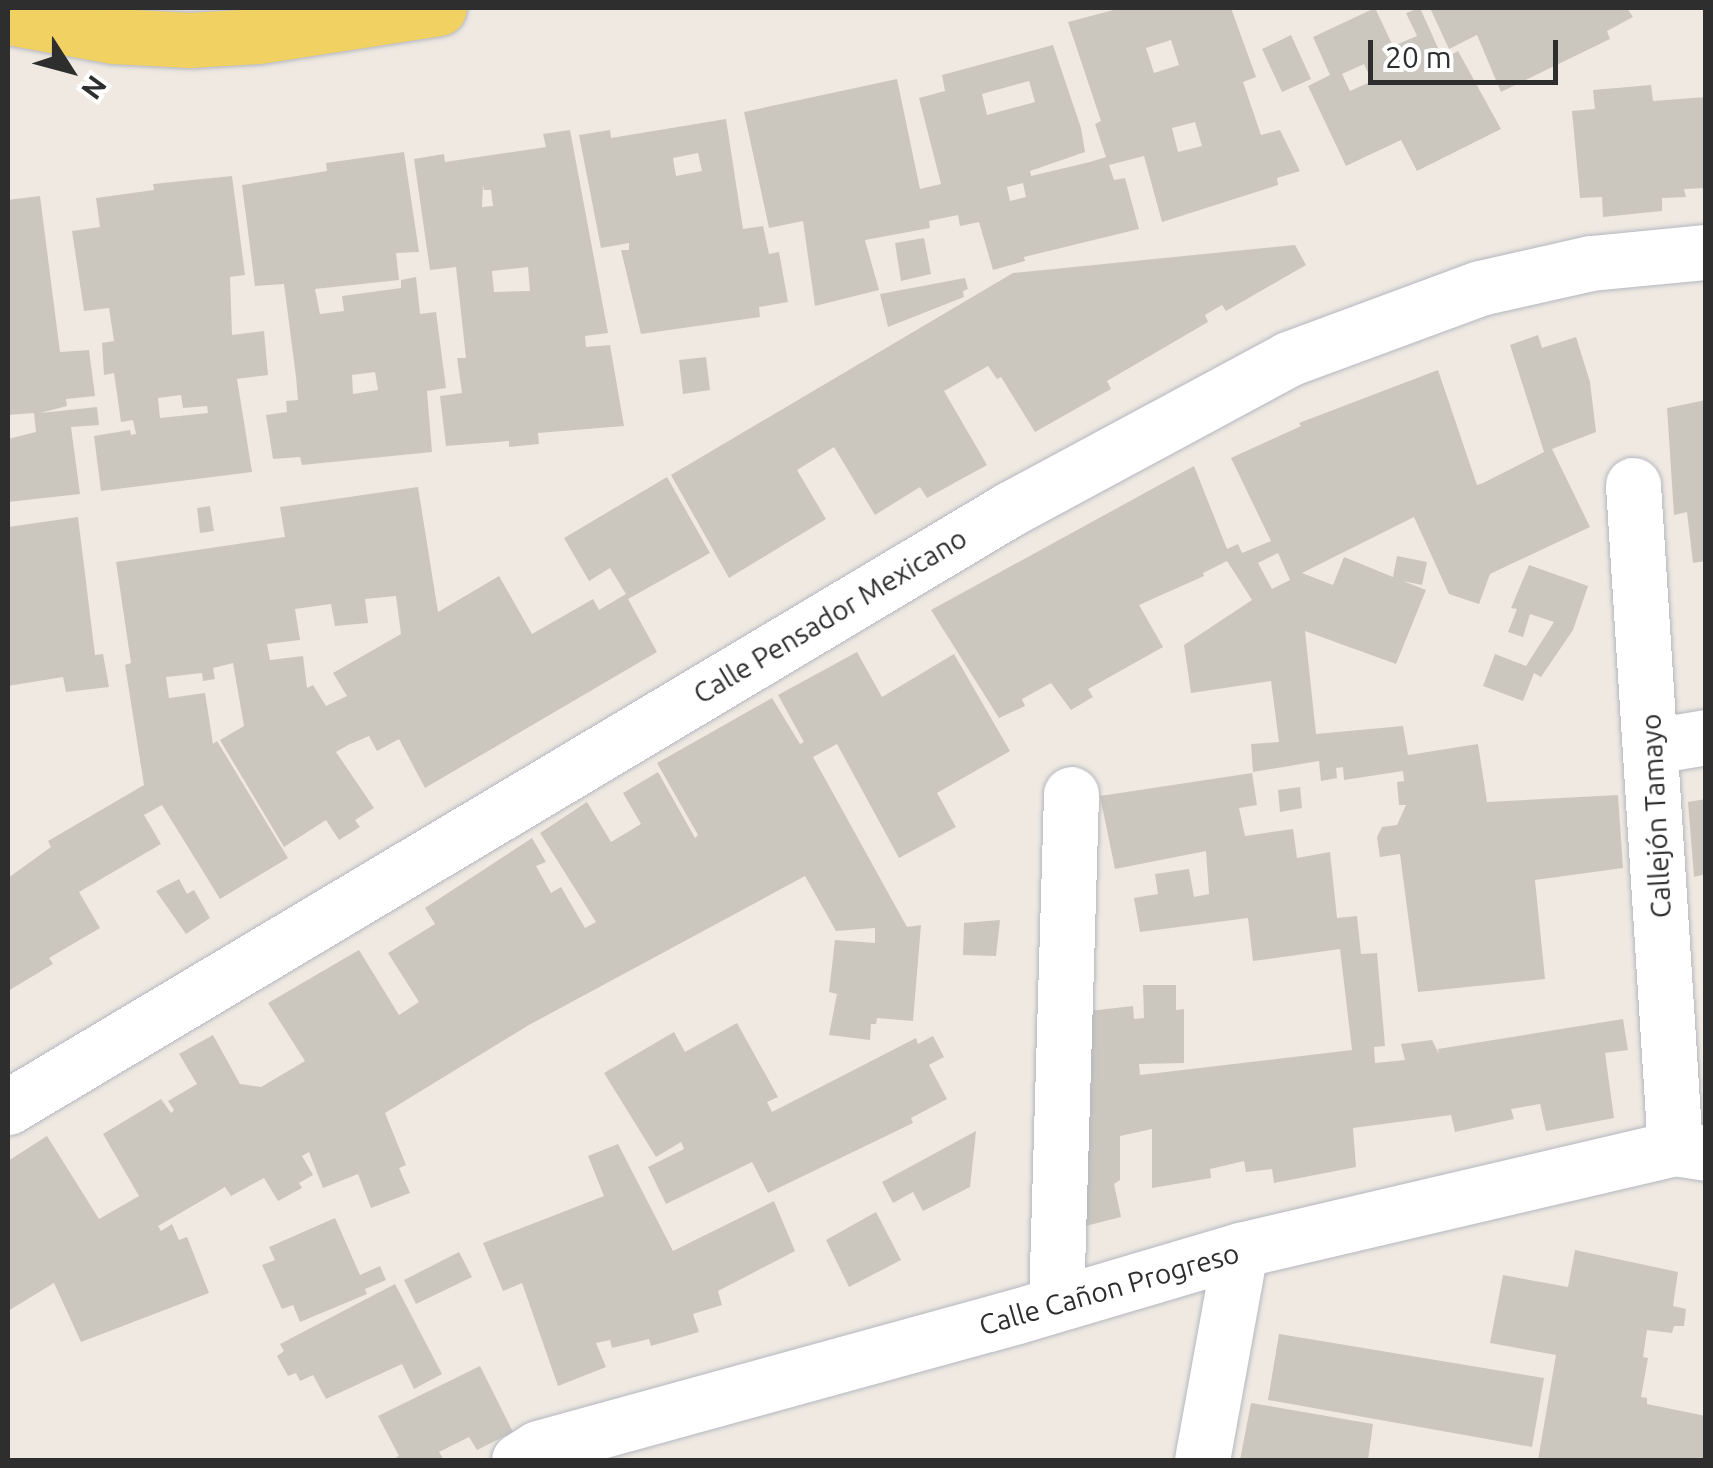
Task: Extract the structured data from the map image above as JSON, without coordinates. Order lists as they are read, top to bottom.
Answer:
{
  "streets": {
    "street": ["Calle Pensador Mexicano", "Callejón Tamayo", "Calle Cañon Progreso"]
  },
  "crossings": [
    ["Callejón Tamayo", "Calle Cañon Progreso"]
  ],
  "scale_bar": "20 m",
  "north": "bottom right"
}
